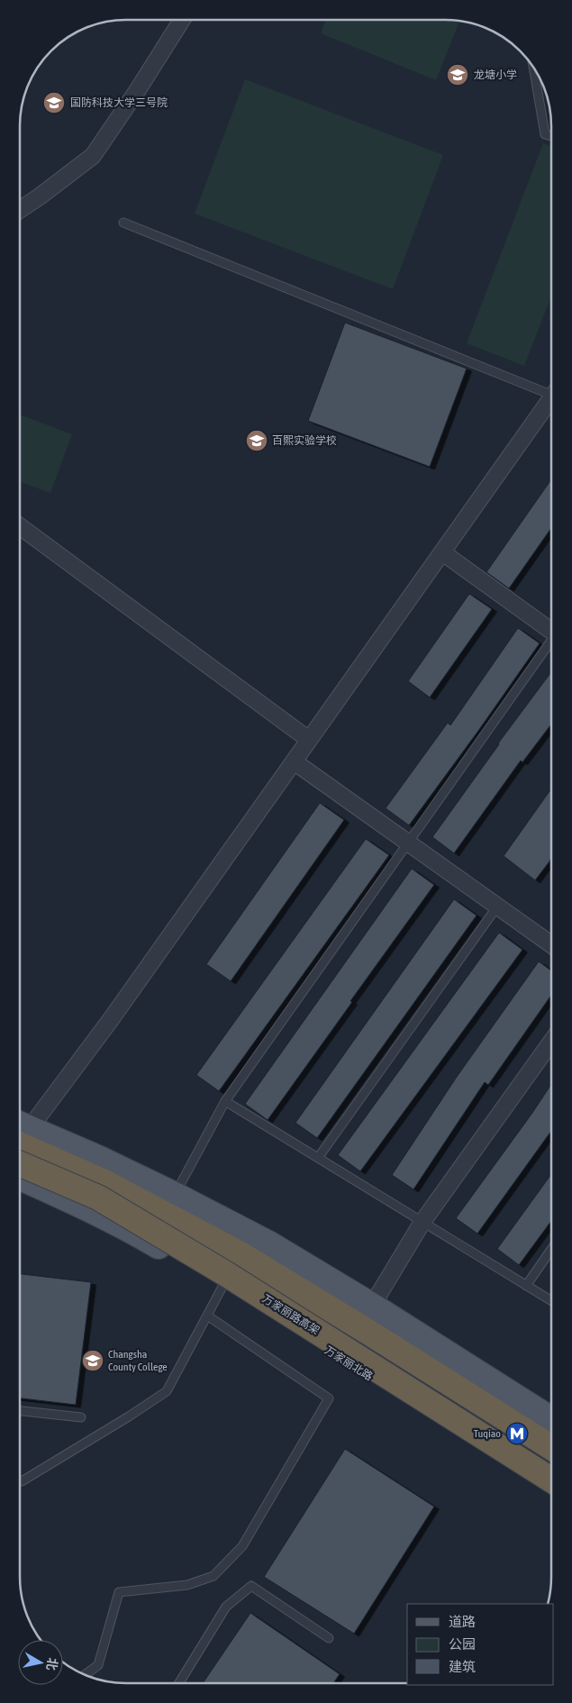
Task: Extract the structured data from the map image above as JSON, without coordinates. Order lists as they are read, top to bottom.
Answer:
{
  "streets": {
    "highway": ["万家丽路高架"],
    "main road": ["万家丽北路"]
  },
  "places": {
    "school or university": [
      "龙塘小学",
      "国防科技大学三号院",
      "百熙实验学校",
      "Changsha County College"
    ],
    "metro station": ["Tuqiao"]
  },
  "legend": ["道路", "公园", "建筑"],
  "north": "right"
}
